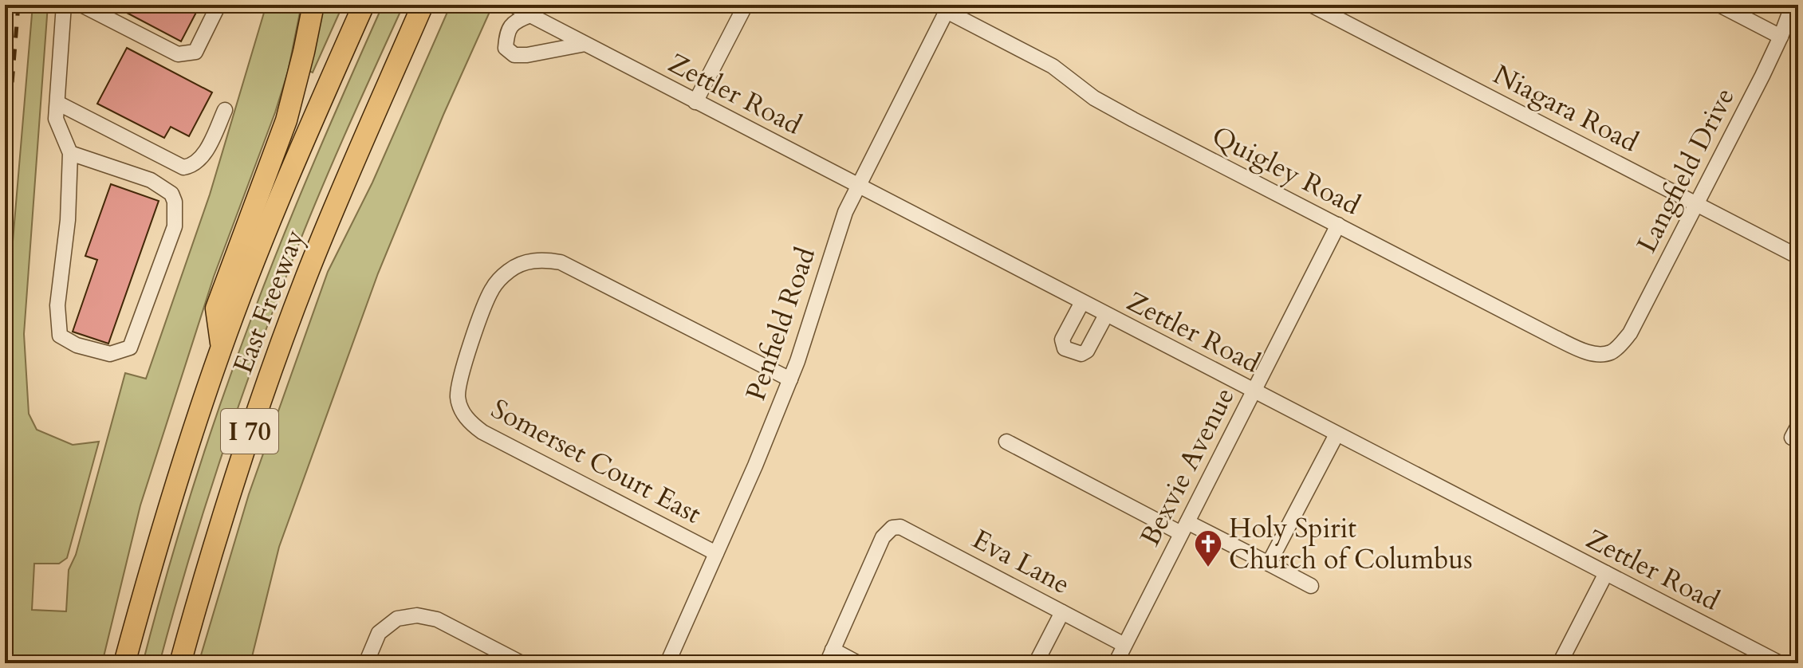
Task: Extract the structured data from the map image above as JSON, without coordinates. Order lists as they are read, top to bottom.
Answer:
{
  "streets": {
    "highway": ["East Freeway", "I 70"],
    "street": [
      "Zettler Road",
      "Niagara Road",
      "Quigley Road",
      "Langfield Drive",
      "Penfield Road",
      "Somerset Court East",
      "Bexvie Avenue",
      "Eva Lane"
    ]
  },
  "crossings": [
    ["Zettler Road", "Penfield Road"],
    ["Zettler Road", "Bexvie Avenue"],
    ["Niagara Road", "Langfield Drive"],
    ["Quigley Road", "Langfield Drive"],
    ["Quigley Road", "Penfield Road"],
    ["Quigley Road", "Bexvie Avenue"],
    ["Penfield Road", "Somerset Court East"],
    ["Bexvie Avenue", "Eva Lane"]
  ],
  "places": {
    "church": ["Holy Spirit Church of Columbus"]
  }
}
